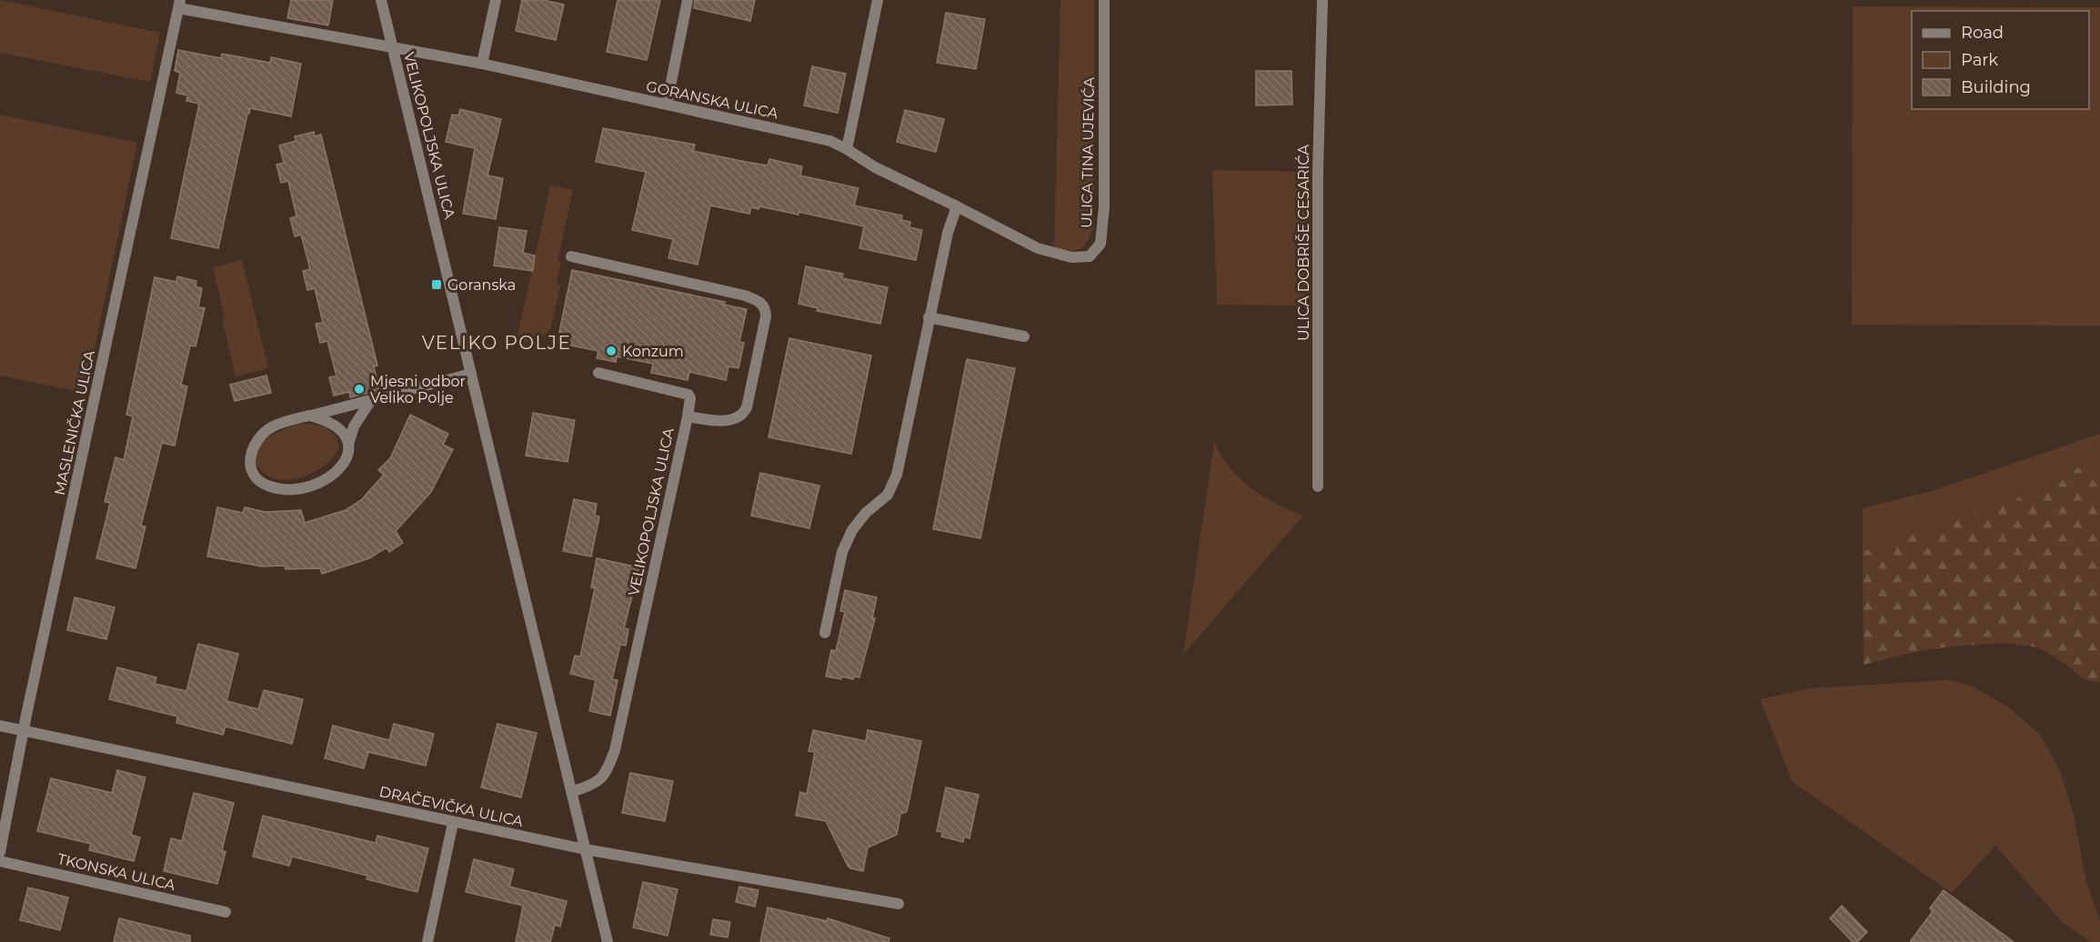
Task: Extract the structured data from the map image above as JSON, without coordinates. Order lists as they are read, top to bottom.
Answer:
{
  "streets": {
    "street": [
      "GORANSKA ULICA",
      "VELIKOPOLJSKA ULICA",
      "ULICA TINA UJEVIĆA",
      "ULICA DOBRIŠE CESARIĆA",
      "MASLENIČKA ULICA",
      "DRAČEVIČKA ULICA",
      "TKONSKA ULICA"
    ]
  },
  "crossings": [
    ["GORANSKA ULICA", "VELIKOPOLJSKA ULICA"],
    ["GORANSKA ULICA", "ULICA TINA UJEVIĆA"],
    ["GORANSKA ULICA", "MASLENIČKA ULICA"],
    ["VELIKOPOLJSKA ULICA", "DRAČEVIČKA ULICA"],
    ["MASLENIČKA ULICA", "DRAČEVIČKA ULICA"]
  ],
  "districts": ["VELIKO POLJE"],
  "places": {
    "transit": ["Goranska"],
    "other": ["Konzum", "Mjesni odbor Veliko Polje"]
  },
  "legend": ["Road", "Park", "Building"]
}
